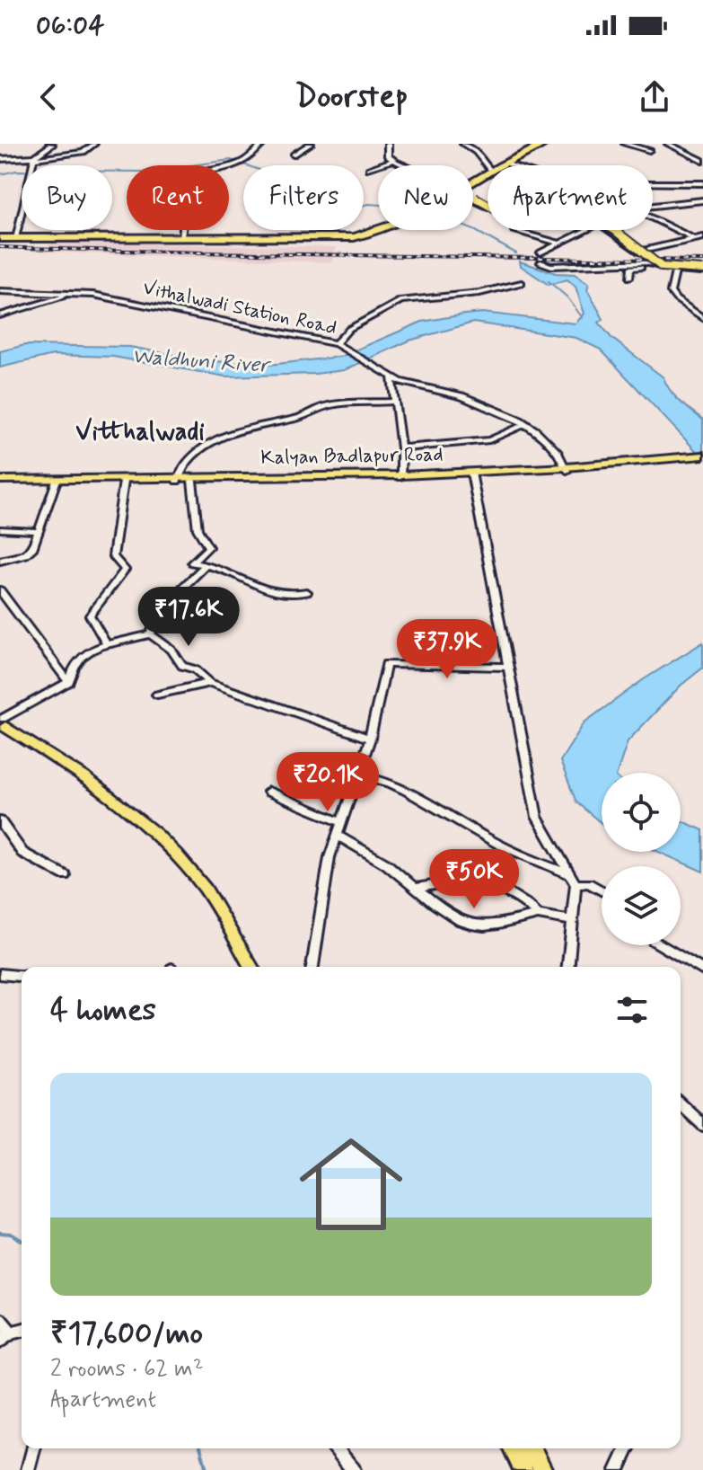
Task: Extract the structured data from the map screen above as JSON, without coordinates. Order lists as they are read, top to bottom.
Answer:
{
  "streets": {
    "main road": ["Kalyan Badlapur Road"],
    "street": ["Vithalwadi Station Road"]
  },
  "crossings": [
    ["Vithalwadi Station Road", "Kalyan Badlapur Road"]
  ],
  "districts": ["Vitthalwadi"],
  "water": ["Waldhuni River"],
  "page": {
    "status": "06:04",
    "header": "Doorstep",
    "chip": [
      "Buy",
      "Rent",
      "Filters",
      "New",
      "Apartment"
    ],
    "price": [
      "₹17.6K",
      "₹37.9K",
      "₹20.1K",
      "₹50K"
    ],
    "heading": "4 homes",
    "list": [
      {
        "name": "₹17,600/mo",
        "note": "2 rooms · 62 m² · Apartment"
      }
    ]
  }
}
